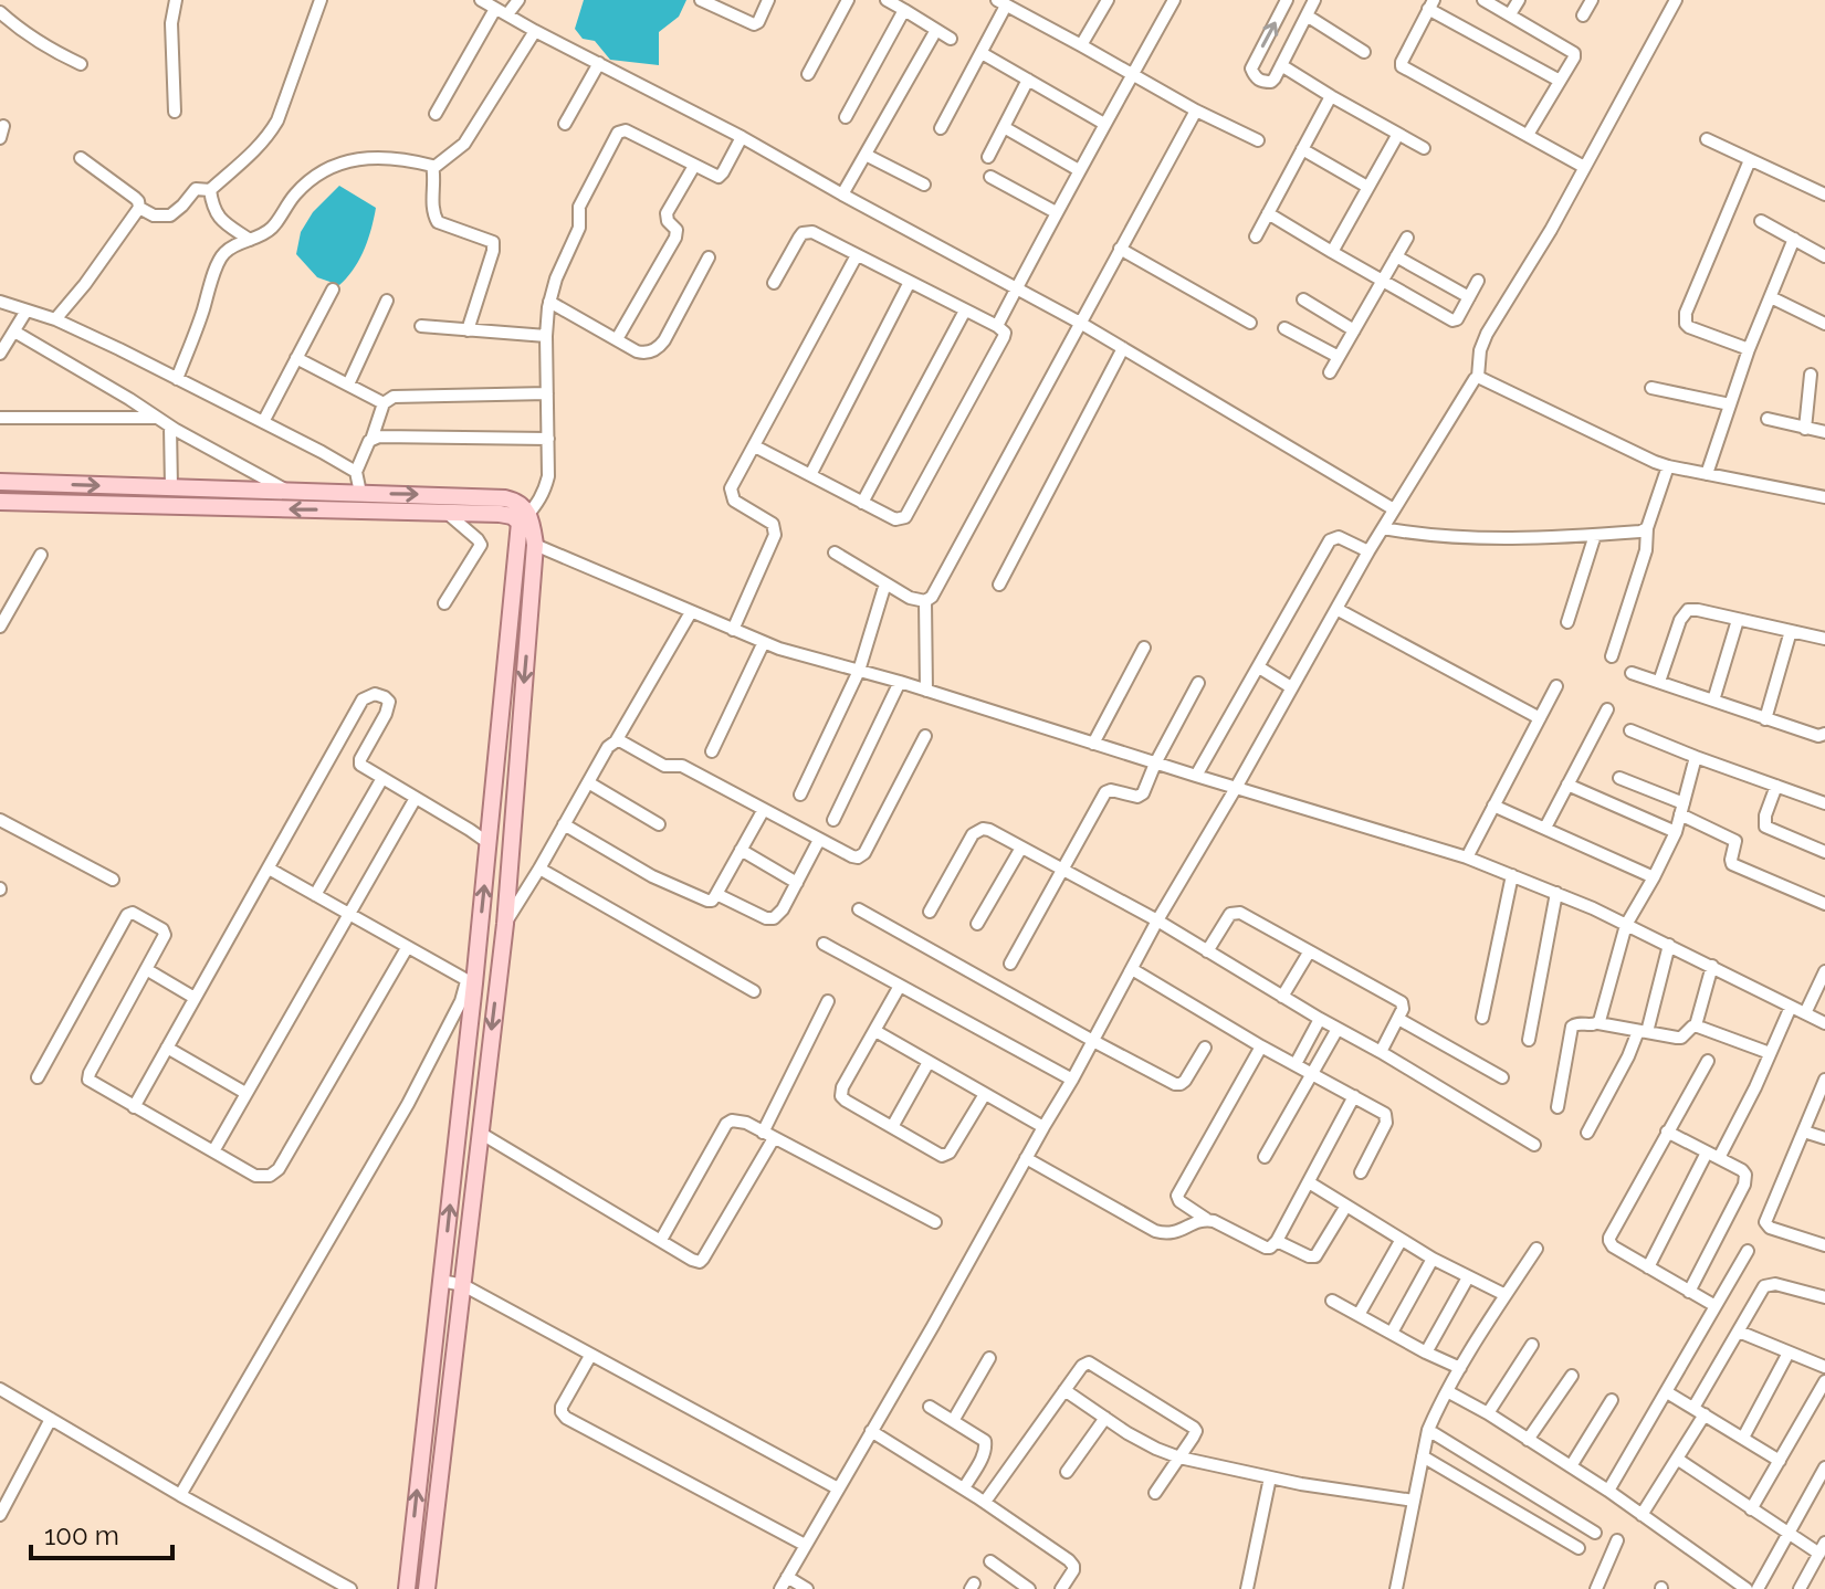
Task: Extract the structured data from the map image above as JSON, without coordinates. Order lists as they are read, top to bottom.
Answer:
{
  "scale_bar": "100 m"
}
